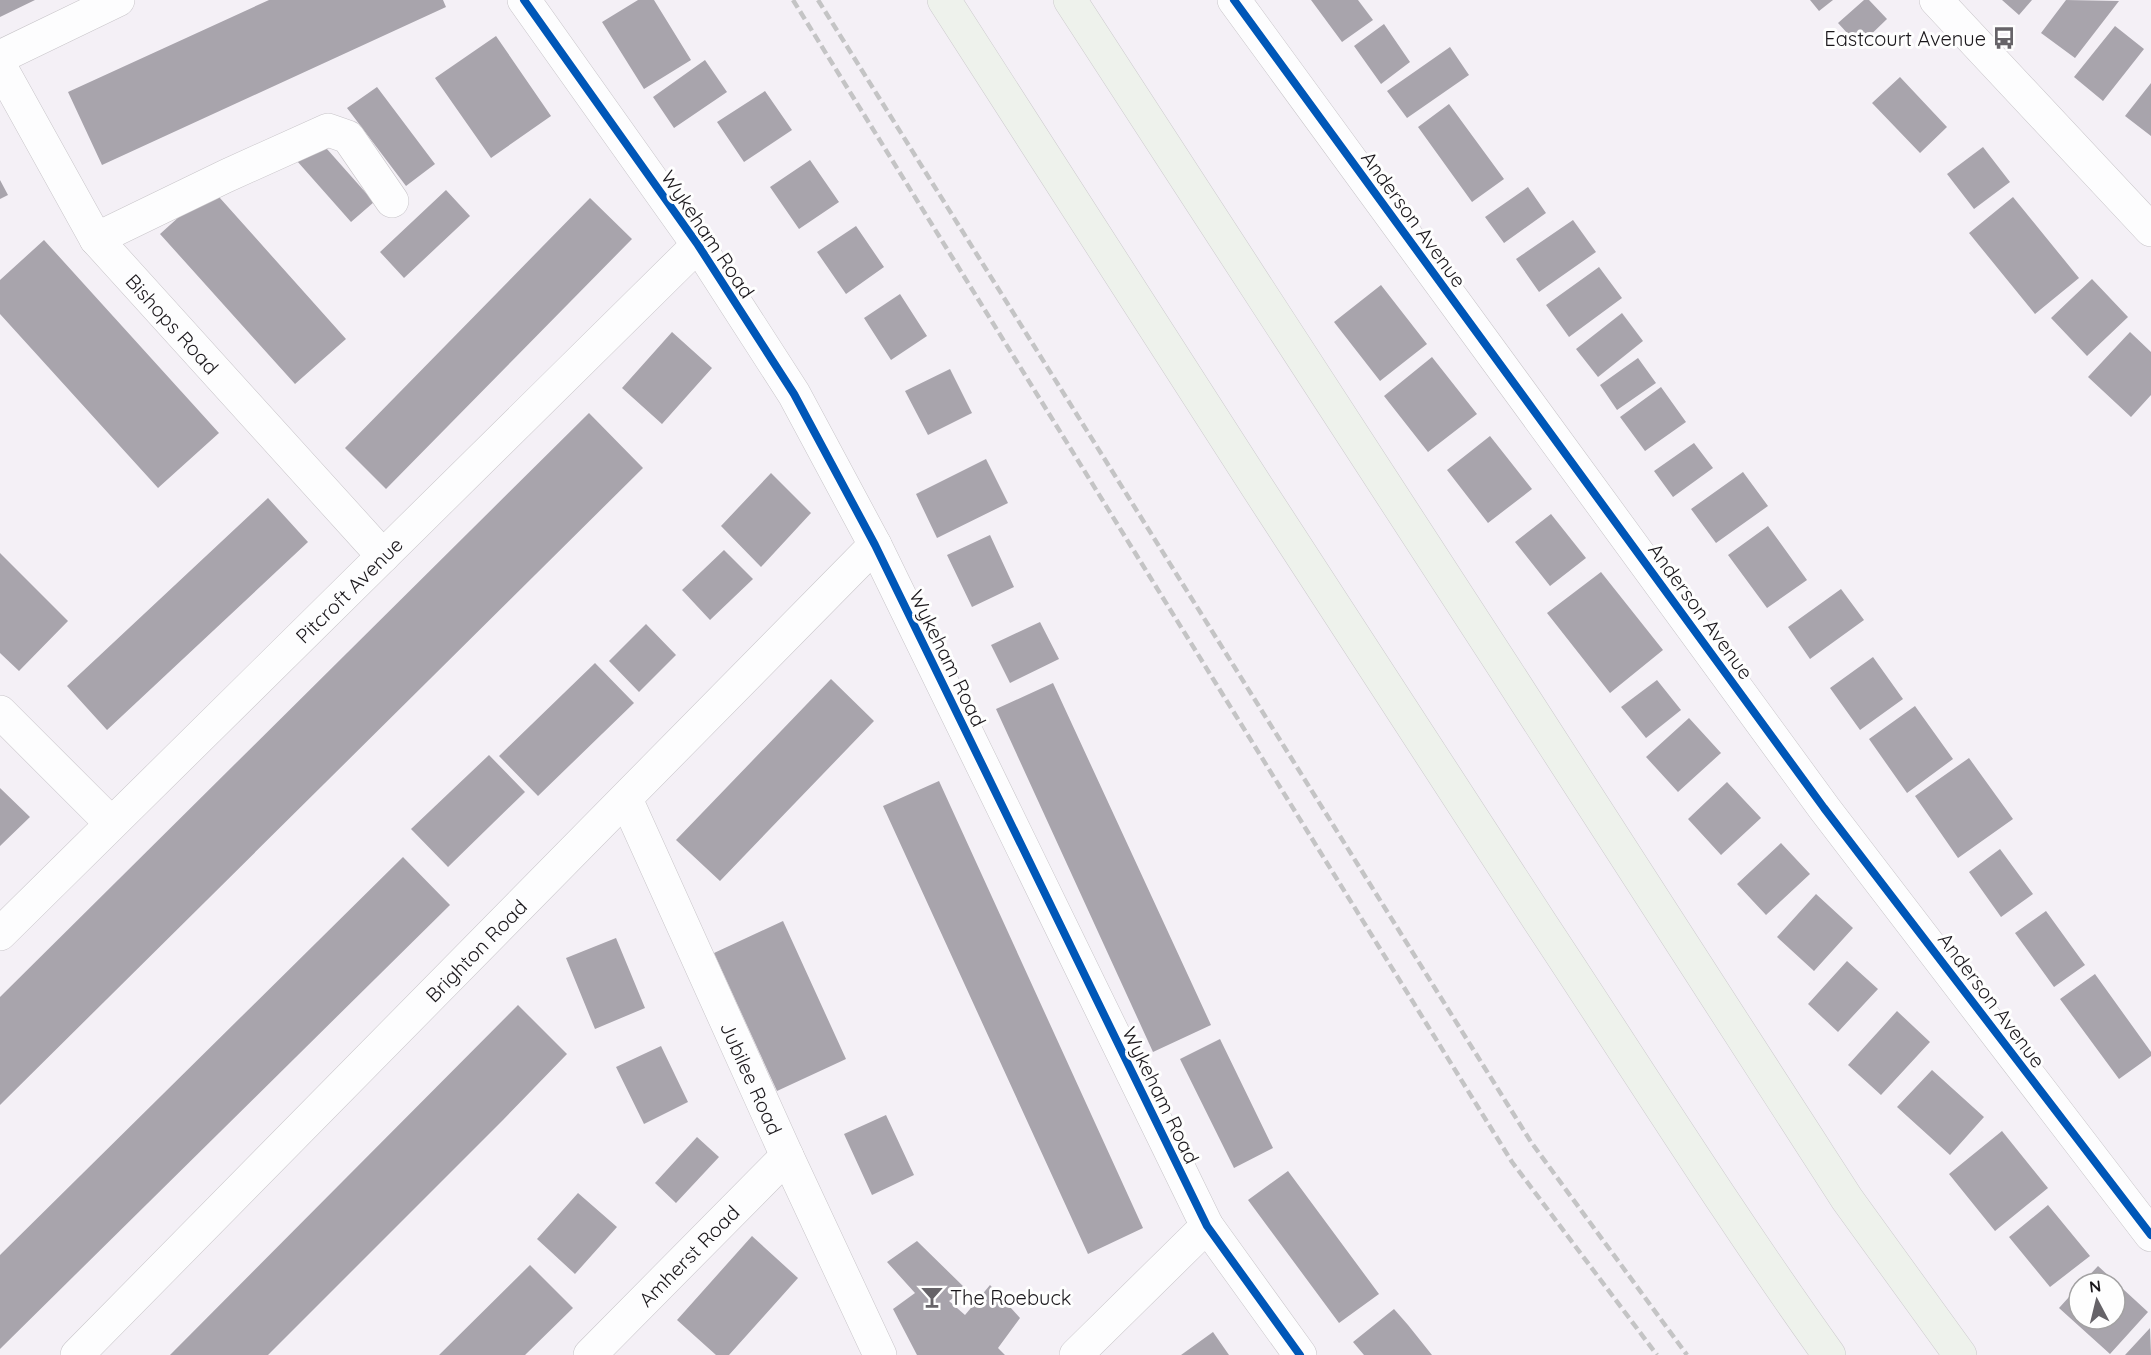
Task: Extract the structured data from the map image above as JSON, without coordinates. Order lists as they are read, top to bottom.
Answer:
{
  "streets": {
    "street": [
      "Anderson Avenue",
      "Wykeham Road",
      "Bishops Road",
      "Pitcroft Avenue",
      "Brighton Road",
      "Jubilee Road",
      "Amherst Road"
    ]
  },
  "crossings": [
    ["Wykeham Road", "Pitcroft Avenue"],
    ["Wykeham Road", "Brighton Road"],
    ["Bishops Road", "Pitcroft Avenue"],
    ["Brighton Road", "Jubilee Road"],
    ["Jubilee Road", "Amherst Road"]
  ],
  "places": {
    "bus stop": ["Eastcourt Avenue"],
    "bar": ["The Roebuck"]
  },
  "north": "top"
}
